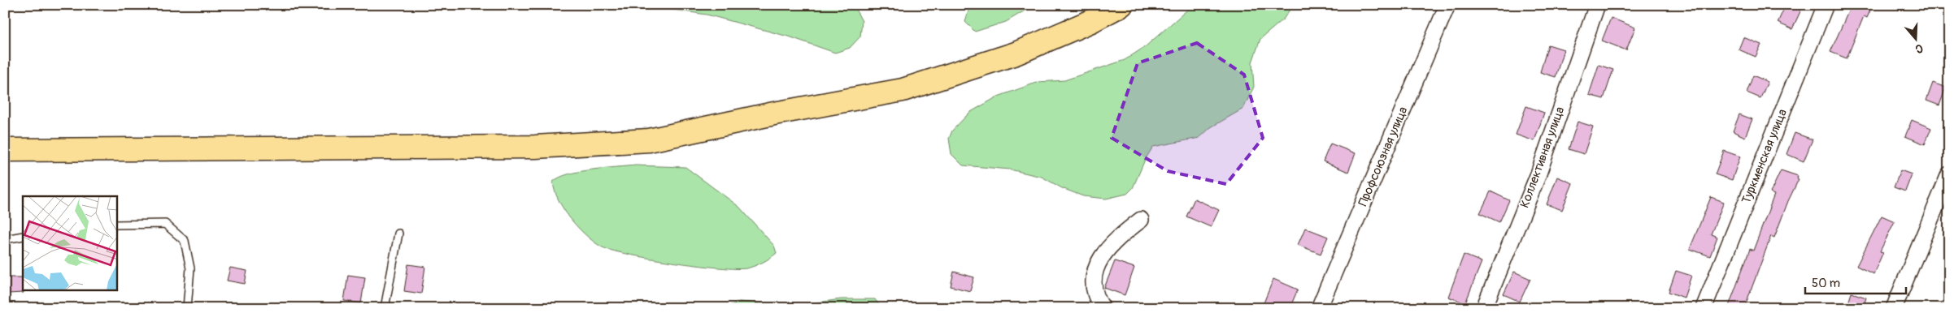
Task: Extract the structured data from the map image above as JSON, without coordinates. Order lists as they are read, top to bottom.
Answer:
{
  "streets": {
    "street": ["Профсоюзная улица", "Туркменская улица", "Коллективная улица"]
  },
  "scale_bar": "50 m",
  "north": "bottom"
}
